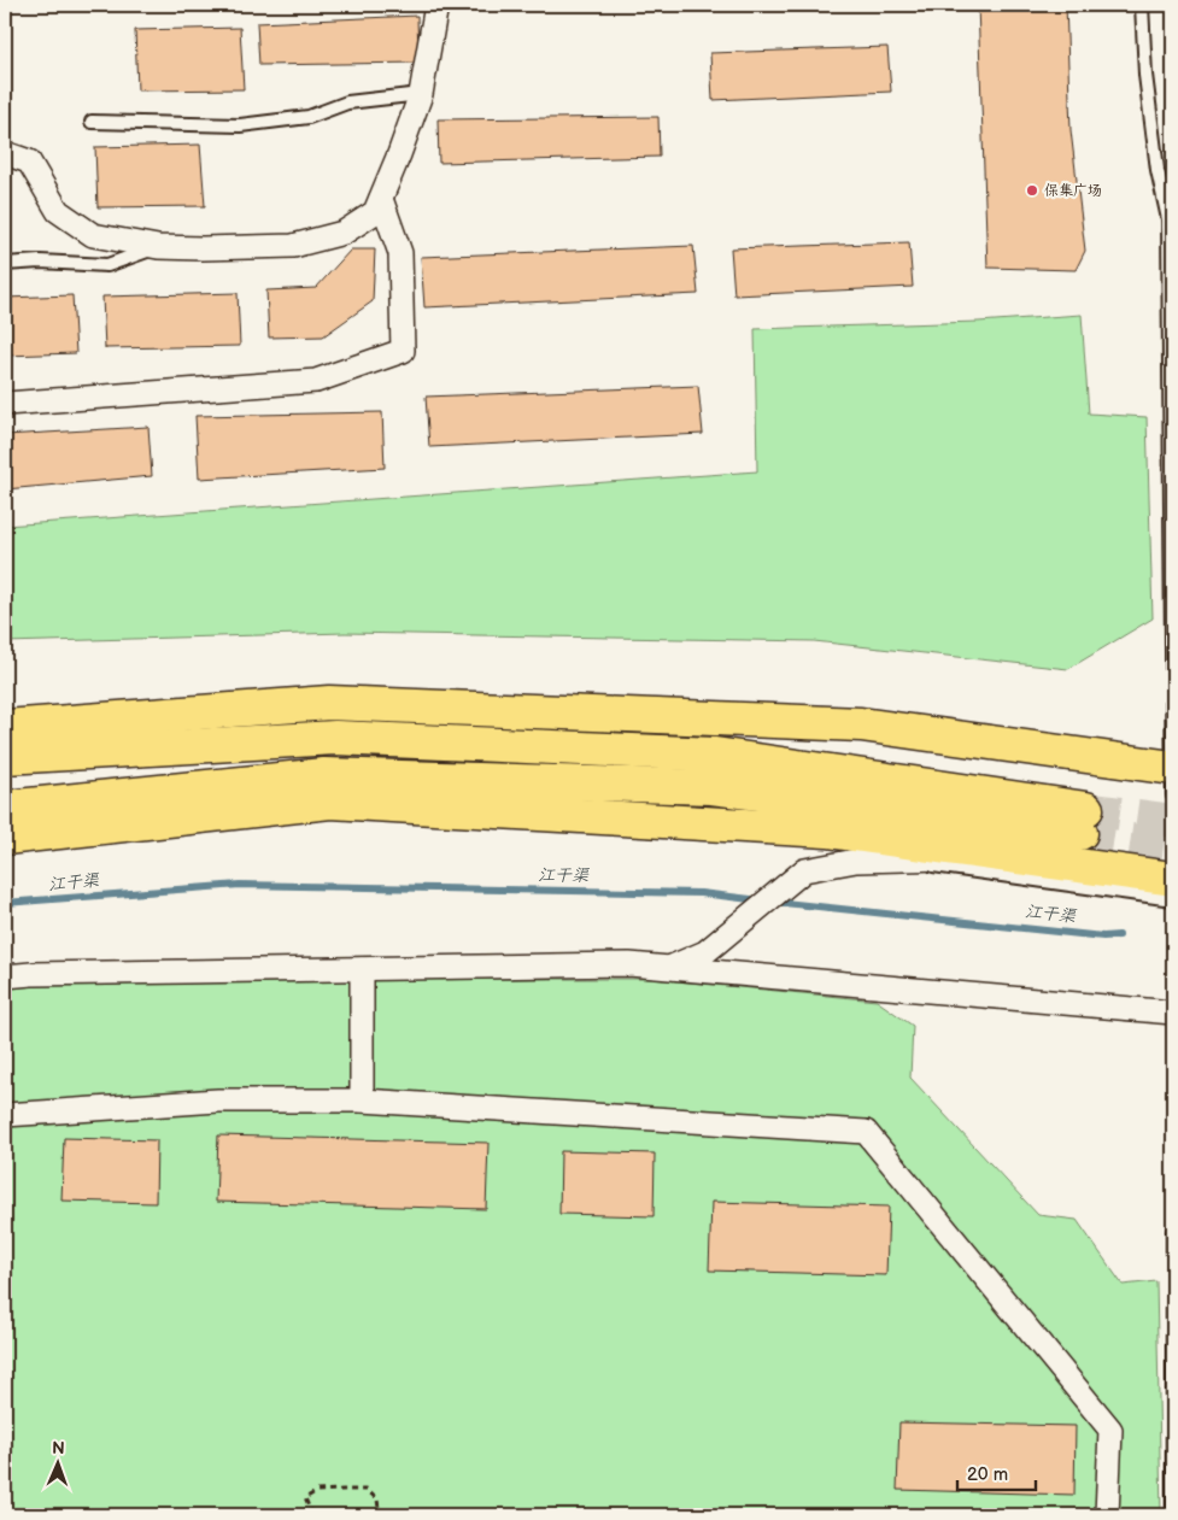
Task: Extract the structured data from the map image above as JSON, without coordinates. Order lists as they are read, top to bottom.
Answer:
{
  "water": ["江干渠"],
  "places": ["保集广场"],
  "scale_bar": "20 m",
  "north": "top"
}
